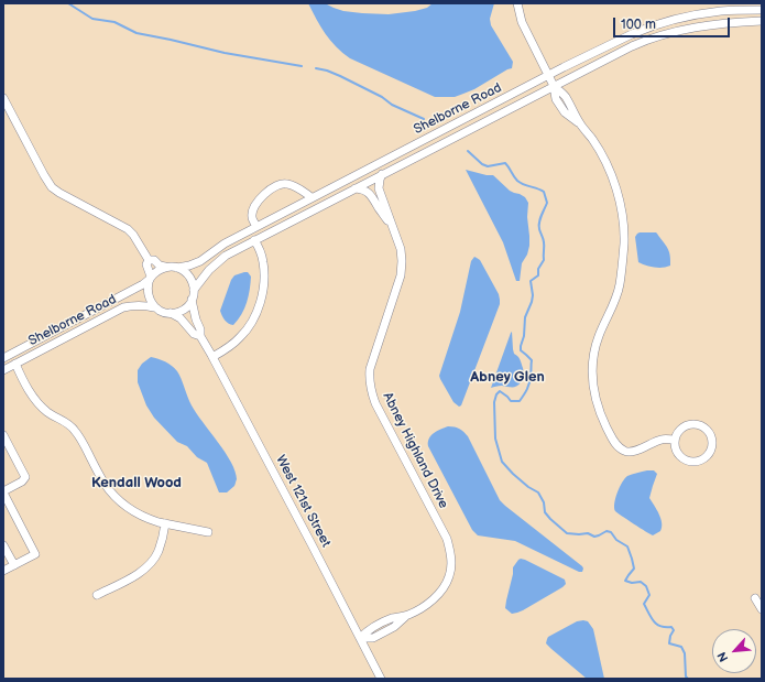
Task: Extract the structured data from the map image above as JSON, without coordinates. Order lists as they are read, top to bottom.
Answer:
{
  "streets": {
    "street": ["Shelborne Road", "Abney Highland Drive", "West 121st Street"]
  },
  "crossings": [
    ["Shelborne Road", "Abney Highland Drive"],
    ["Shelborne Road", "West 121st Street"],
    ["Abney Highland Drive", "West 121st Street"]
  ],
  "districts": ["Abney Glen", "Kendall Wood"],
  "scale_bar": "100 m",
  "north": "bottom left"
}
